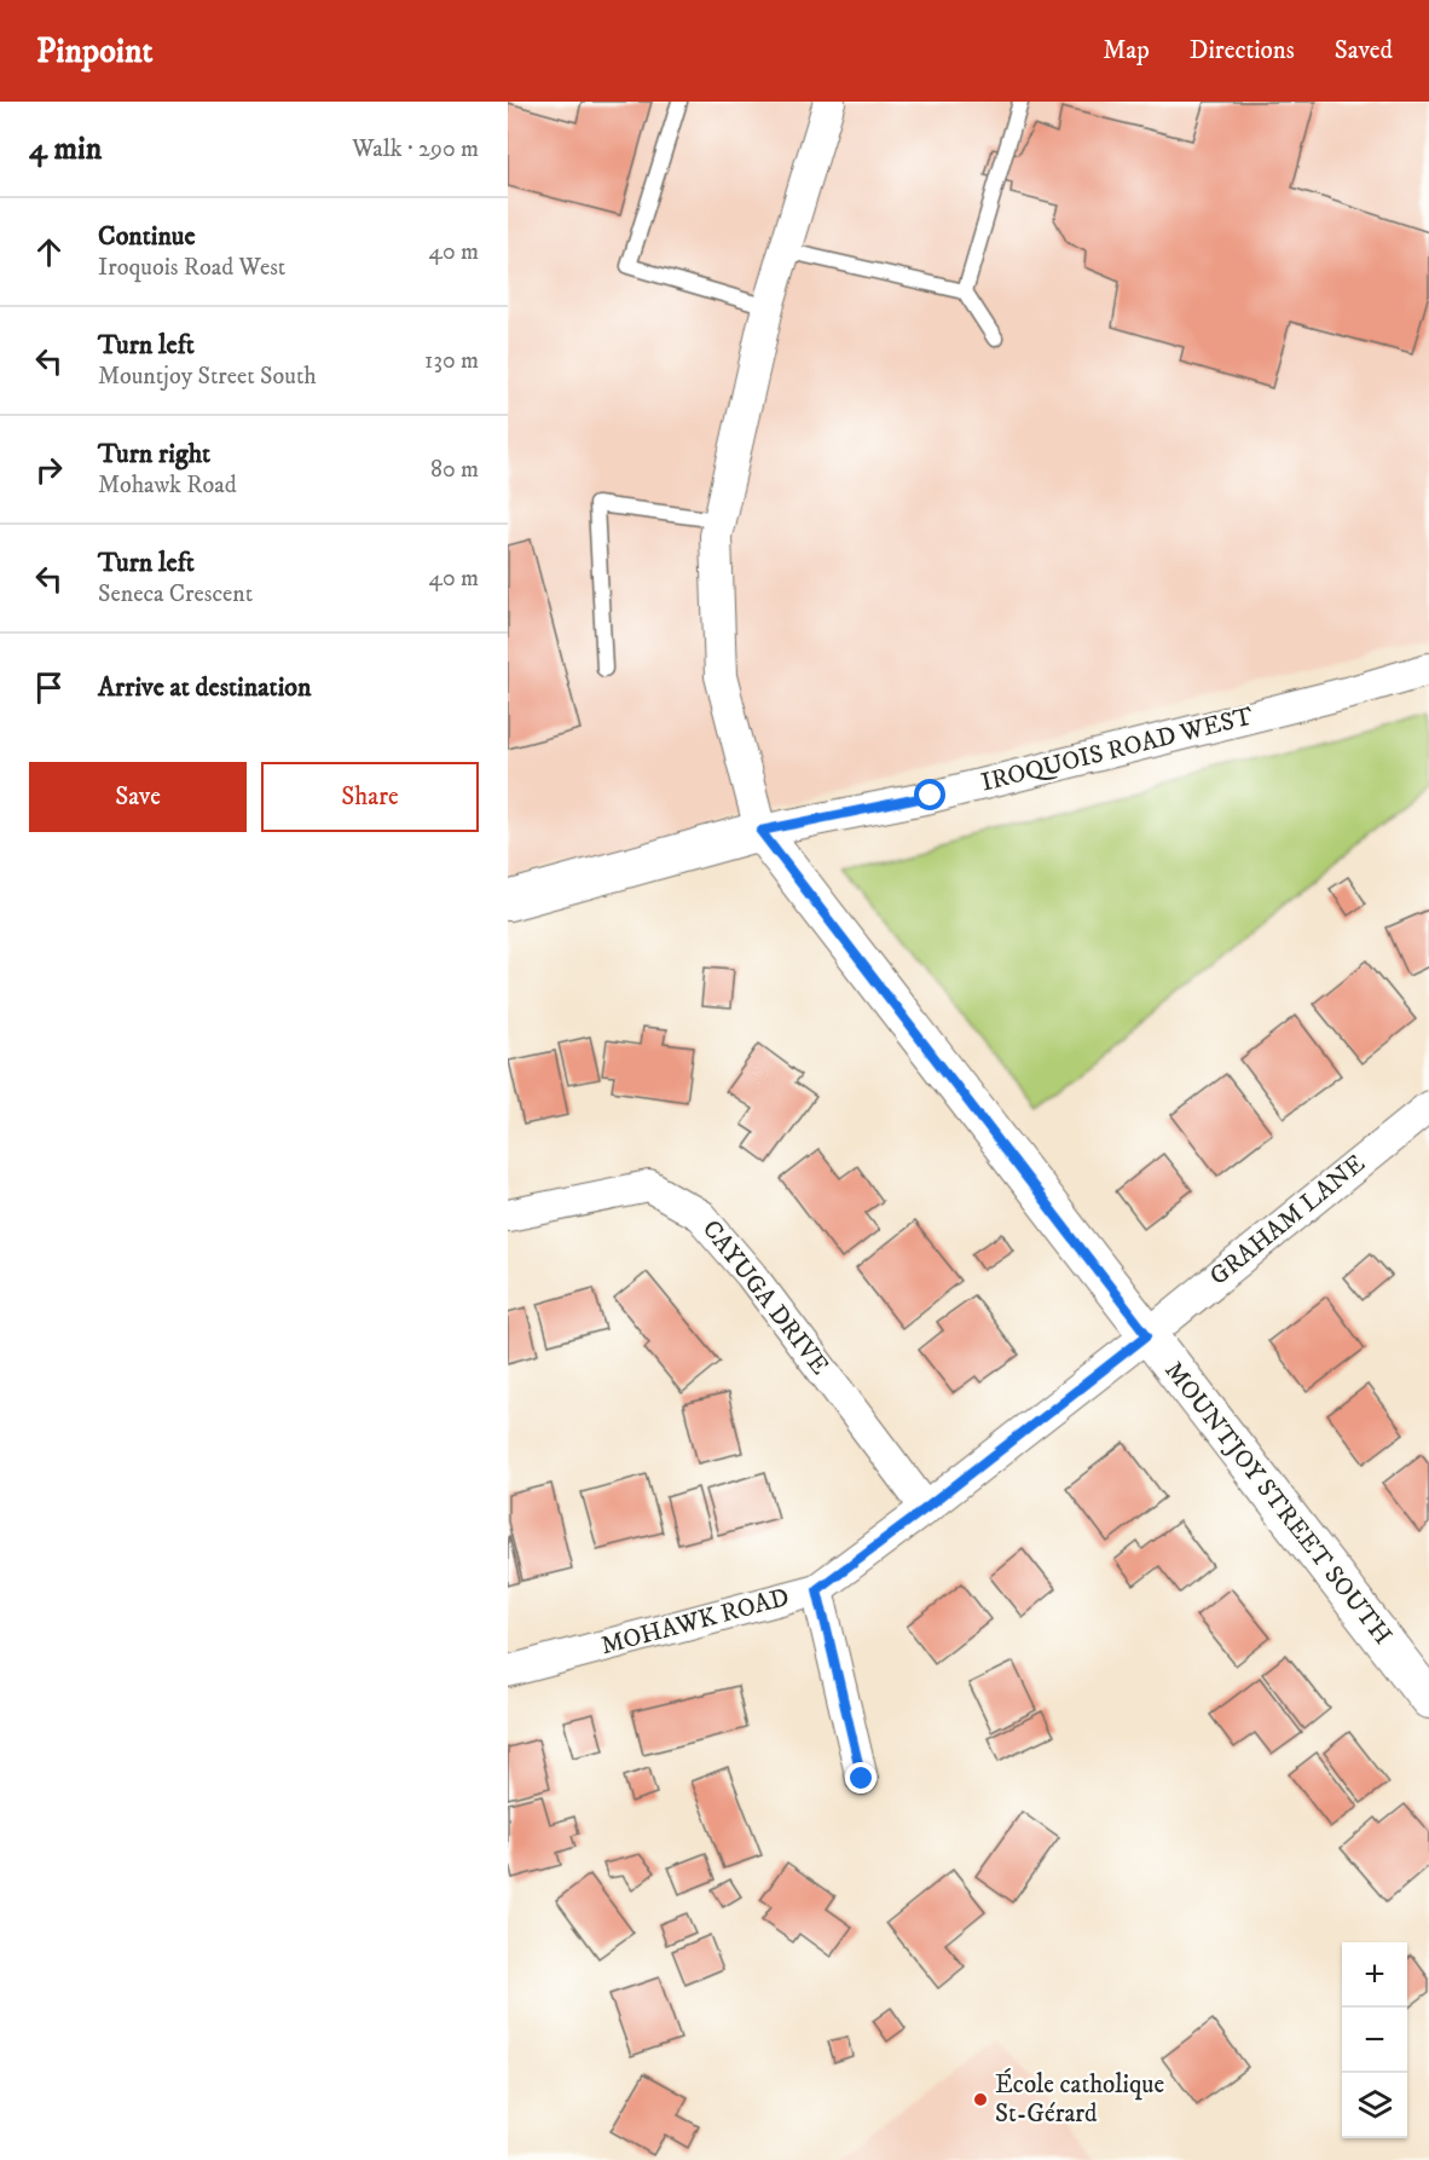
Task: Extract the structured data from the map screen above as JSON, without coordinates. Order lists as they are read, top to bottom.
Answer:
{
  "streets": {
    "street": [
      "IROQUOIS ROAD WEST",
      "GRAHAM LANE",
      "CAYUGA DRIVE",
      "MOUNTJOY STREET SOUTH",
      "MOHAWK ROAD"
    ]
  },
  "crossings": [
    ["IROQUOIS ROAD WEST", "MOUNTJOY STREET SOUTH"],
    ["GRAHAM LANE", "MOUNTJOY STREET SOUTH"],
    ["GRAHAM LANE", "MOHAWK ROAD"],
    ["CAYUGA DRIVE", "MOHAWK ROAD"],
    ["MOUNTJOY STREET SOUTH", "MOHAWK ROAD"]
  ],
  "places": ["École catholique St-Gérard"],
  "page": {
    "header": "Pinpoint",
    "nav": ["Map", "Directions", "Saved"],
    "heading": ["4 min", "Walk · 290 m"],
    "list": [
      ["Continue", "Iroquois Road West", "40 m"],
      ["Turn left", "Mountjoy Street South", "130 m"],
      ["Turn right", "Mohawk Road", "80 m"],
      ["Turn left", "Seneca Crescent", "40 m"],
      "Arrive at destination"
    ],
    "buttons": ["Save", "Share"],
    "map_buttons": ["+", "−"]
  }
}
